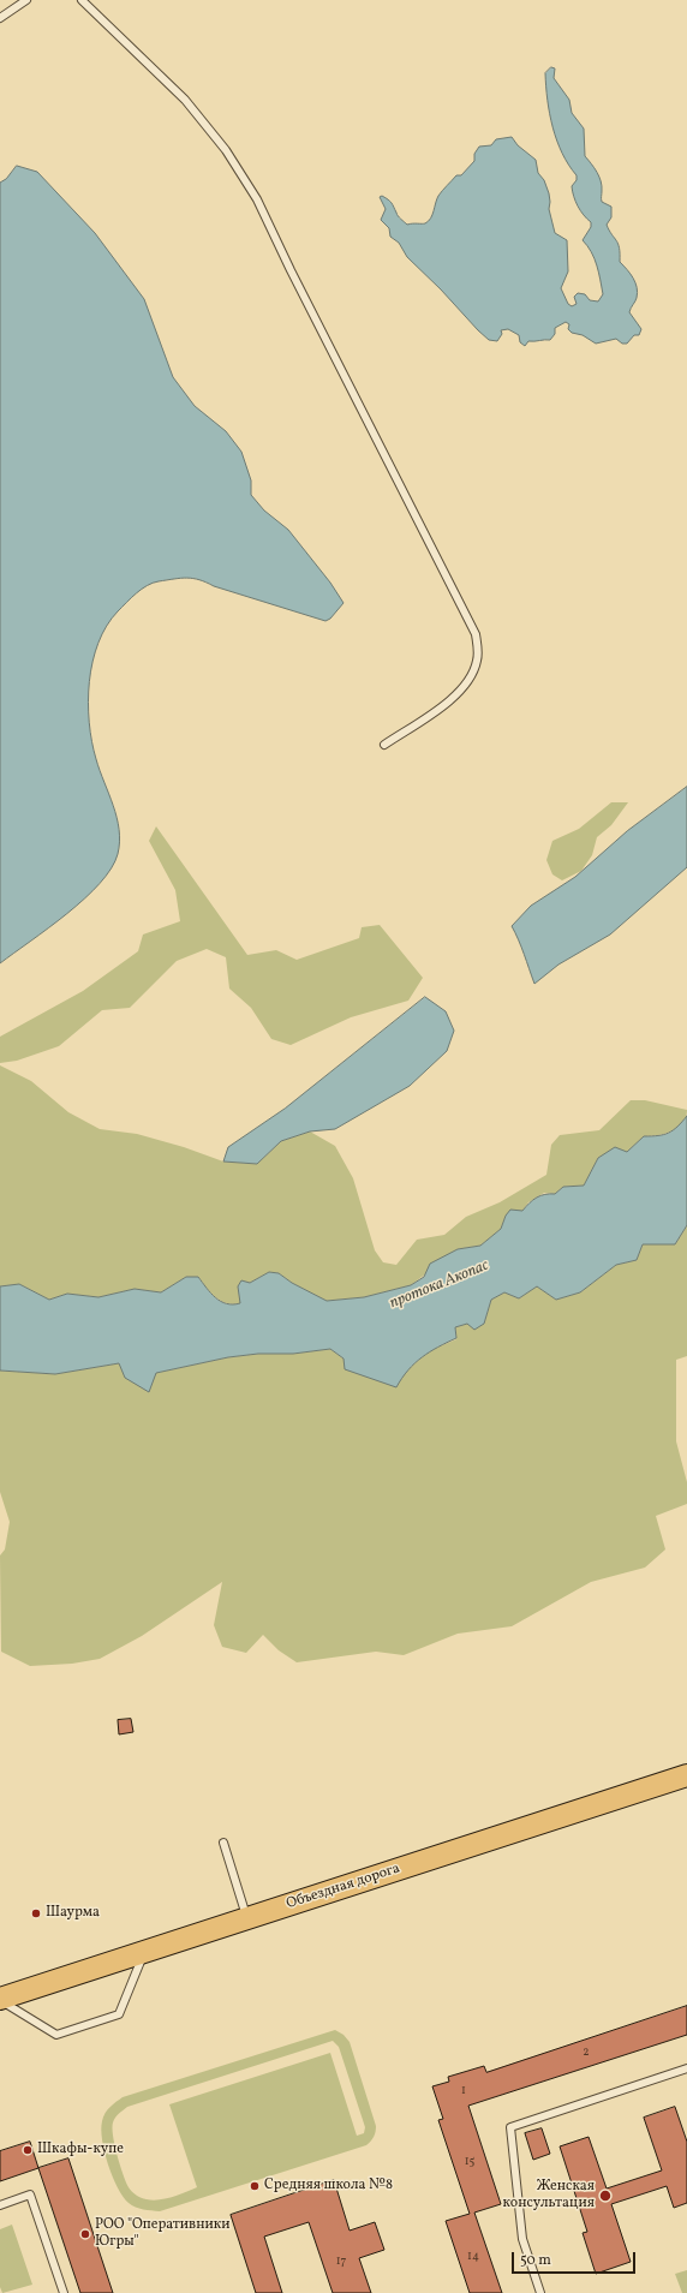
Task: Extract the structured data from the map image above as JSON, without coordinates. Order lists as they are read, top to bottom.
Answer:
{
  "streets": {
    "main road": ["Объездная дорога"]
  },
  "water": ["протока Акопас"],
  "places": [
    "Шаурма",
    "Шкафы-купе",
    "Средняя школа №8",
    "Женская консультация",
    "РОО \"Оперативники Югры\""
  ],
  "house_numbers": [
    "2",
    "1",
    "15",
    "14",
    "17"
  ],
  "scale_bar": "50 m"
}
